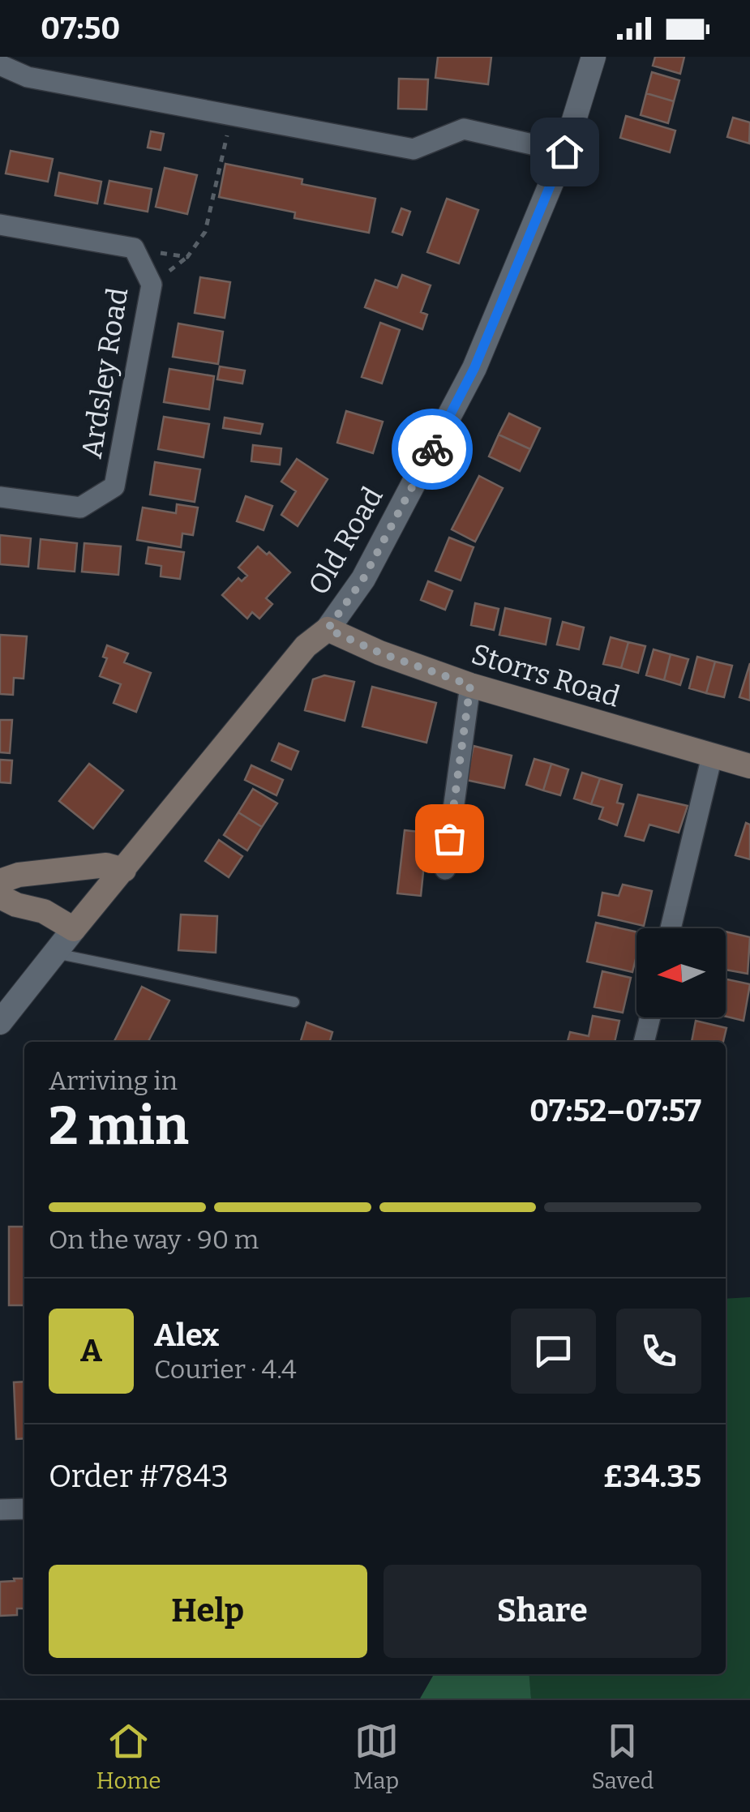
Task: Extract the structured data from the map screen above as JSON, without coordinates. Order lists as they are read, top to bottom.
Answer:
{
  "streets": {
    "main road": ["Old Road", "Storrs Road"],
    "street": ["Ardsley Road"]
  },
  "crossings": [
    ["Old Road", "Storrs Road"]
  ],
  "north": "left",
  "page": {
    "status": "07:50",
    "heading": ["2 min", "Arriving in", "07:52–07:57"],
    "panel": [
      "Alex",
      "Courier · 4.4",
      "Order #7843",
      "£34.35"
    ],
    "bar": "On the way · 90 m",
    "round": "A",
    "buttons": ["Help", "Share"],
    "tabs": ["Home", "Map", "Saved"]
  }
}
